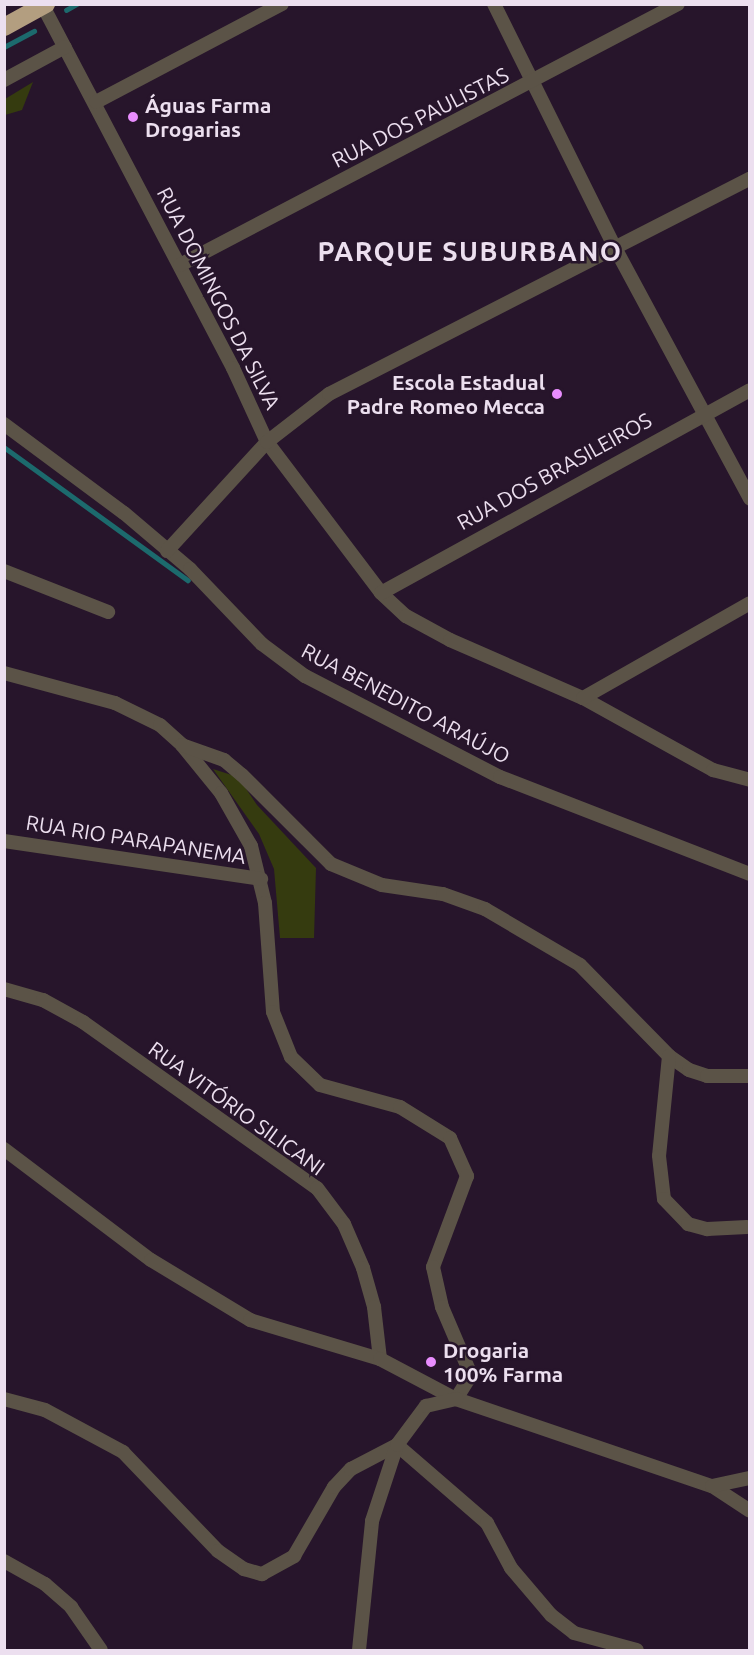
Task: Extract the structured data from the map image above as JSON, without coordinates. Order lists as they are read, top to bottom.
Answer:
{
  "streets": {
    "street": [
      "RUA DOS PAULISTAS",
      "RUA DOMINGOS DA SILVA",
      "RUA DOS BRASILEIROS",
      "RUA BENEDITO ARAÚJO",
      "RUA RIO PARAPANEMA",
      "RUA VITÓRIO SILICANI"
    ]
  },
  "crossings": [
    ["RUA DOS PAULISTAS", "RUA DOMINGOS DA SILVA"],
    ["RUA DOMINGOS DA SILVA", "RUA DOS BRASILEIROS"]
  ],
  "districts": ["PARQUE SUBURBANO"],
  "places": ["Águas Farma Drogarias", "Escola Estadual Padre Romeo Mecca", "Drogaria 100% Farma"]
}
